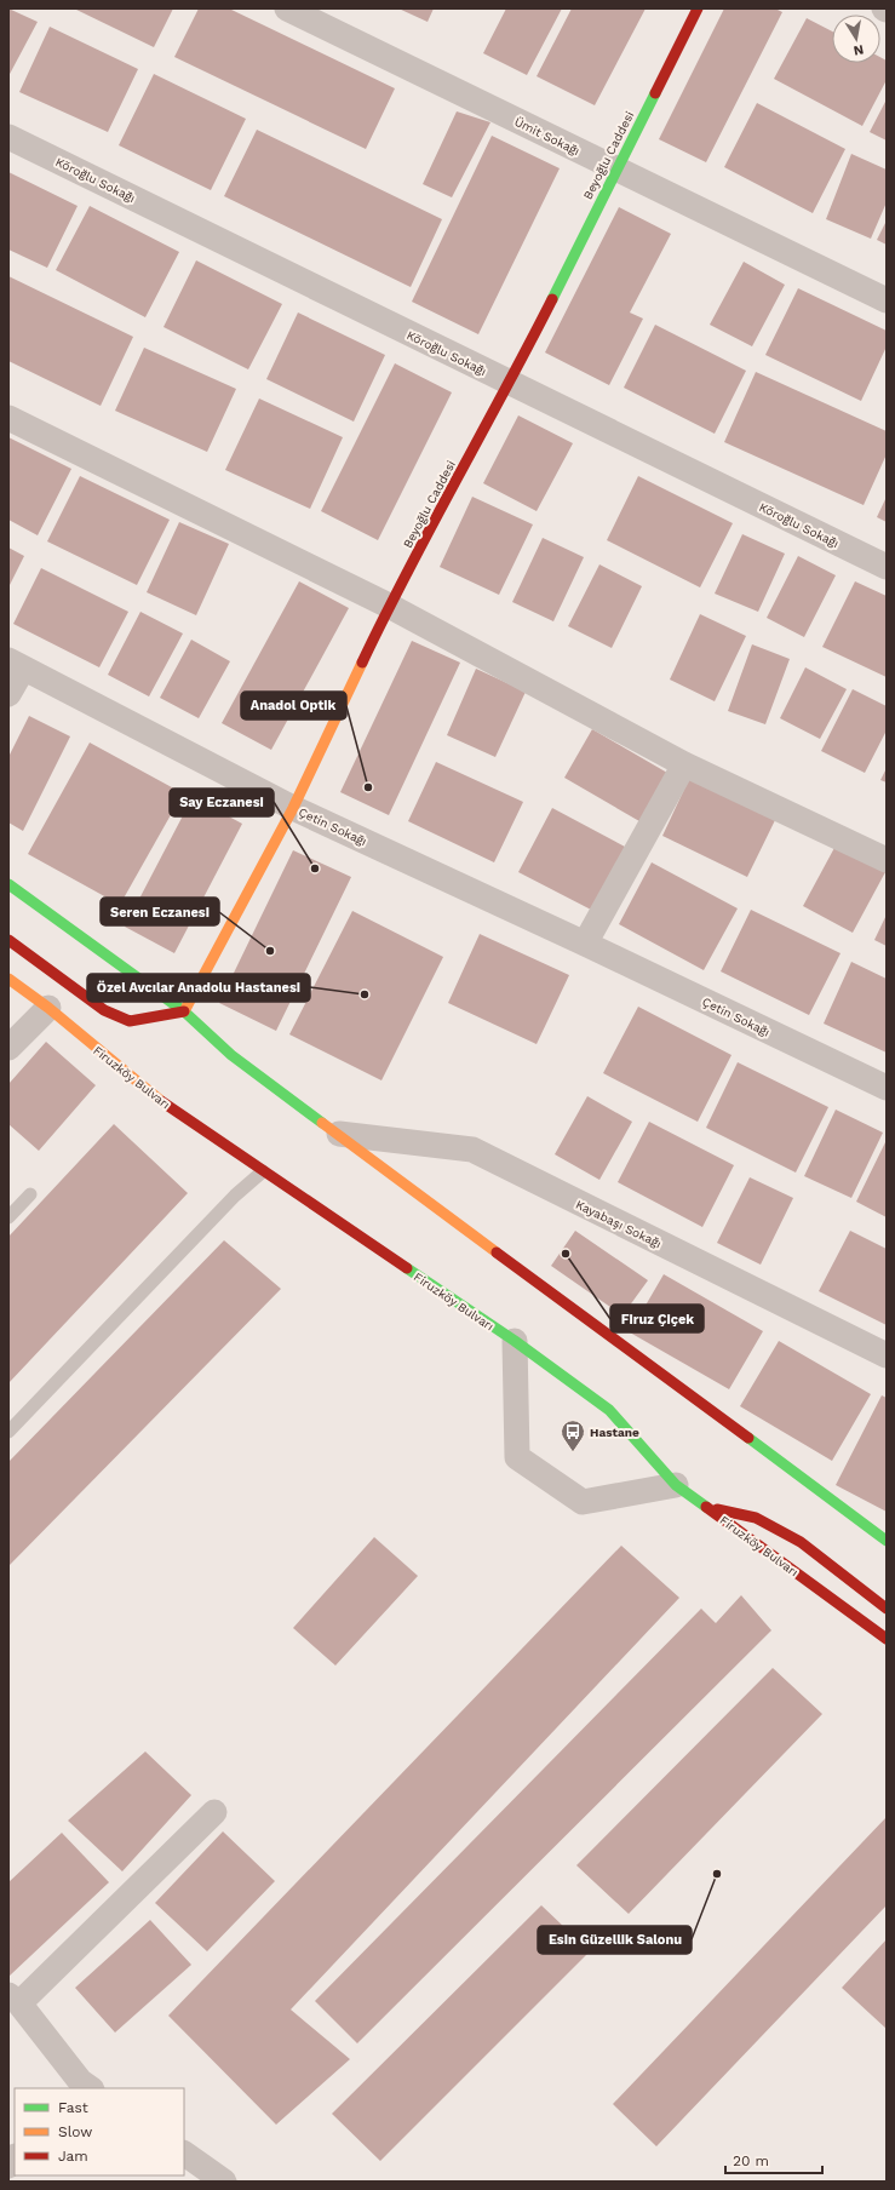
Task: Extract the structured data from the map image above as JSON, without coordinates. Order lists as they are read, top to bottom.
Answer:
{
  "streets": {
    "main road": ["Beyoğlu Caddesi", "Firuzköy Bulvarı"],
    "street": [
      "Ümit Sokağı",
      "Köroğlu Sokağı",
      "Çetin Sokağı",
      "Kayabaşı Sokağı"
    ]
  },
  "crossings": [
    ["Ümit Sokağı", "Beyoğlu Caddesi"],
    ["Beyoğlu Caddesi", "Köroğlu Sokağı"],
    ["Beyoğlu Caddesi", "Çetin Sokağı"]
  ],
  "places": {
    "other": [
      "Anadol Optik",
      "Say Eczanesi",
      "Seren Eczanesi",
      "Özel Avcılar Anadolu Hastanesi",
      "Firuz Çiçek",
      "Esin Güzellik Salonu"
    ],
    "bus stop": ["Hastane"]
  },
  "legend": ["Fast", "Slow", "Jam"],
  "scale_bar": "20 m",
  "north": "bottom"
}
